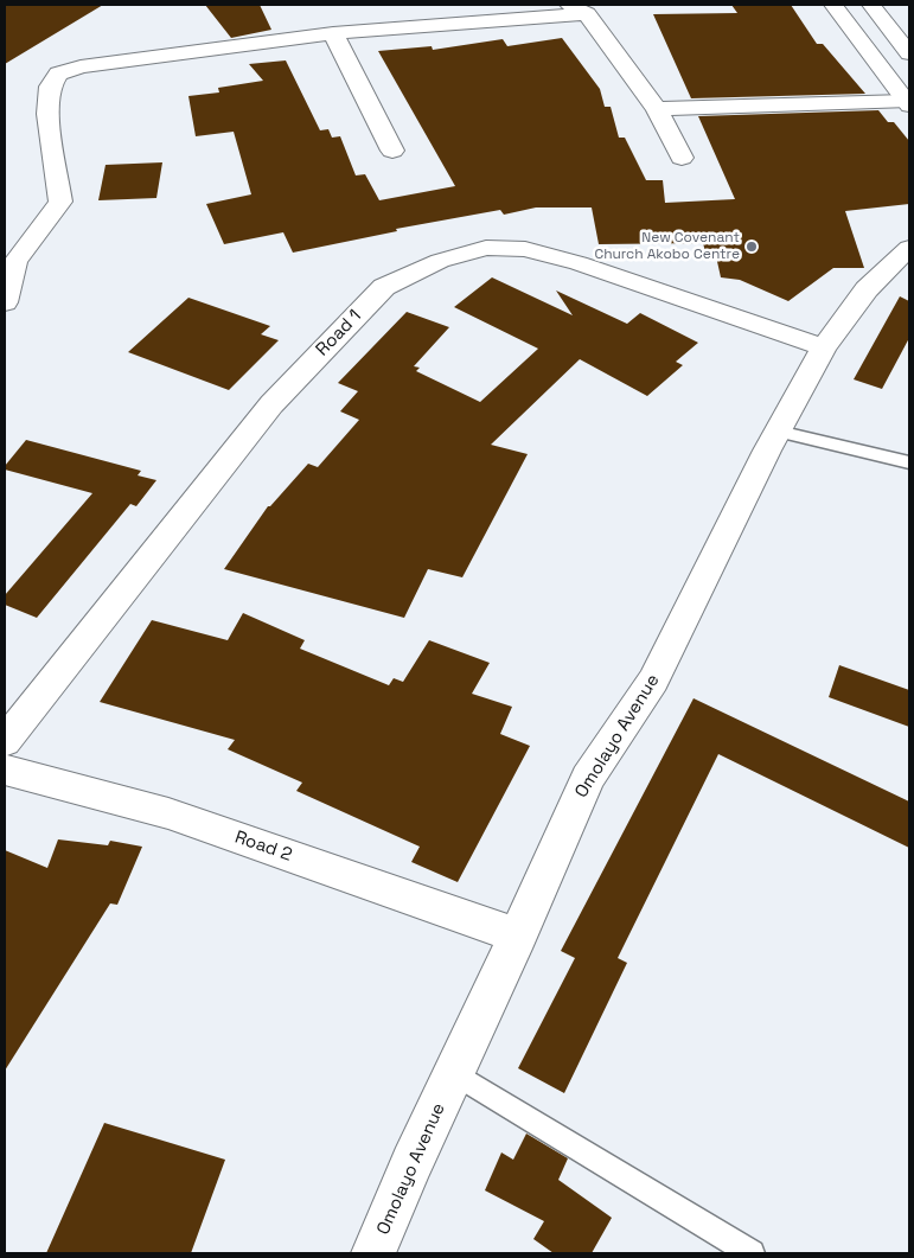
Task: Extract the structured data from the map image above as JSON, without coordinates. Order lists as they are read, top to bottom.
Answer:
{
  "streets": {
    "street": ["Road 1", "Omolayo Avenue", "Road 2"]
  },
  "crossings": [
    ["Road 1", "Omolayo Avenue"],
    ["Omolayo Avenue", "Road 2"]
  ],
  "places": ["New Covenant Church Akobo Centre"]
}
